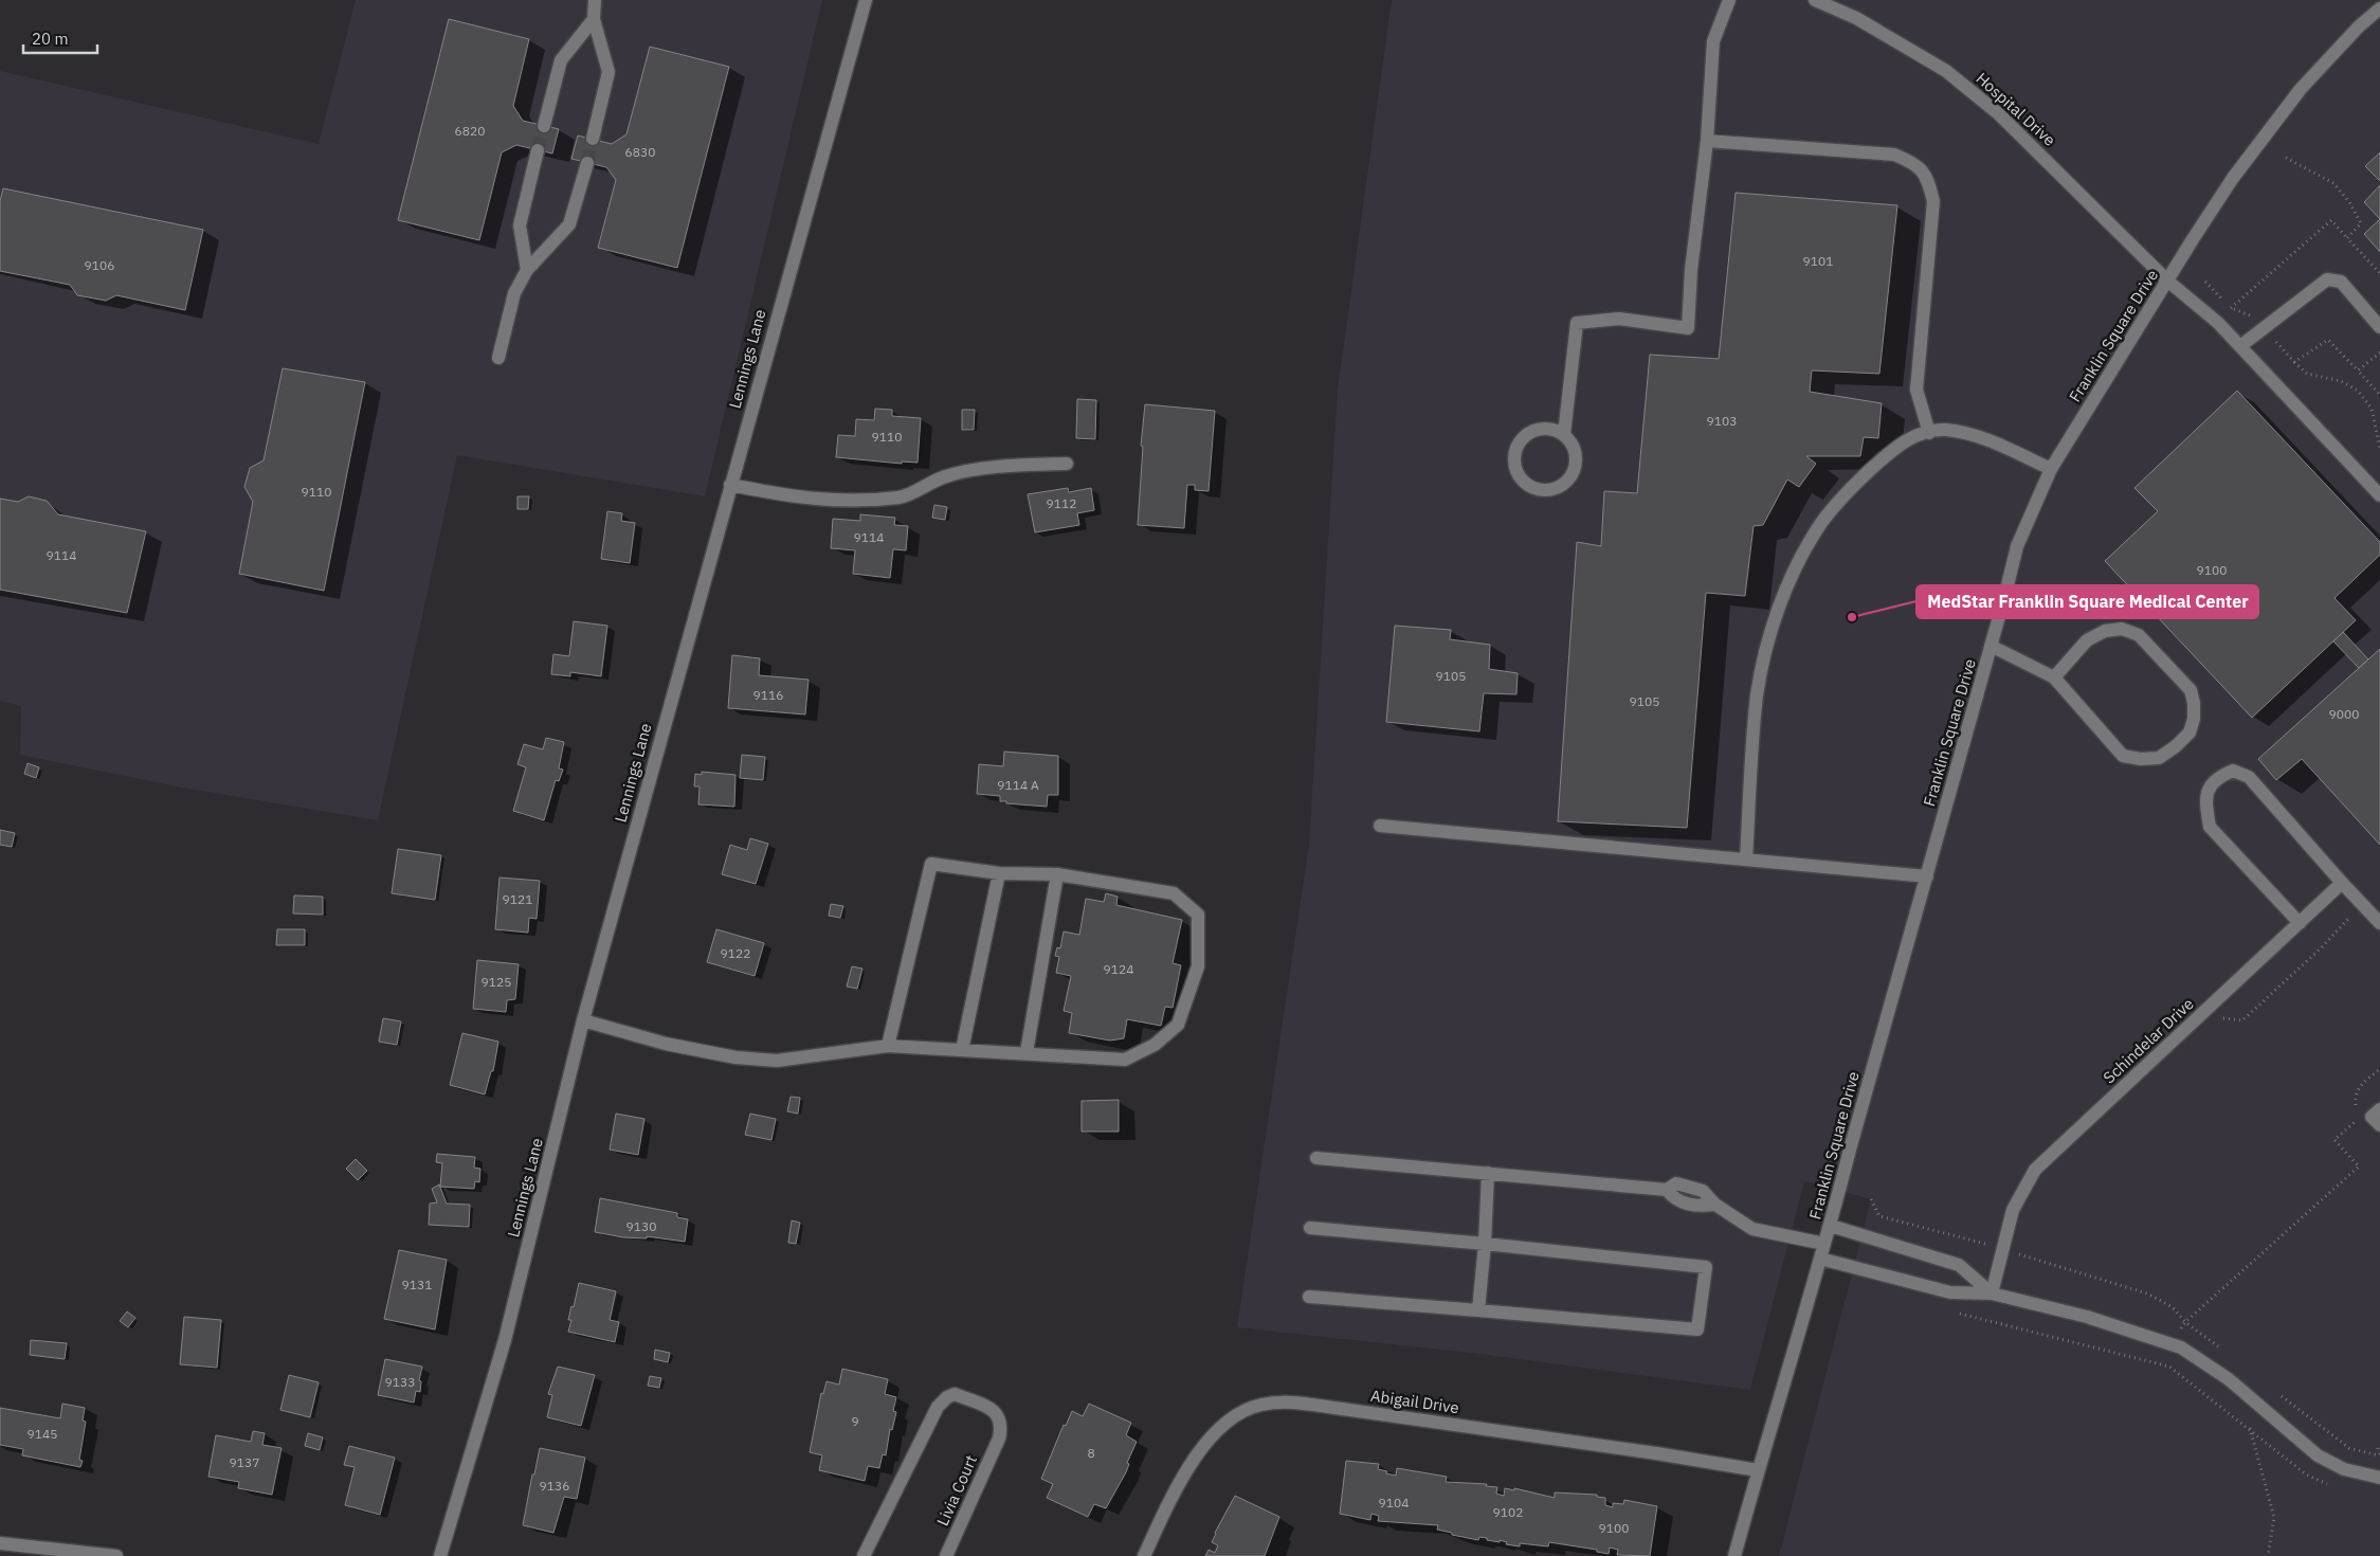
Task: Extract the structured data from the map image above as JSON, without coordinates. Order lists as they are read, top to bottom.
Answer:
{
  "streets": {
    "street": [
      "Hospital Drive",
      "Franklin Square Drive",
      "Lennings Lane",
      "Schindelar Drive",
      "Abigail Drive",
      "Livia Court"
    ]
  },
  "crossings": [
    ["Hospital Drive", "Franklin Square Drive"],
    ["Franklin Square Drive", "Abigail Drive"]
  ],
  "places": ["MedStar Franklin Square Medical Center"],
  "house_numbers": [
    "6820",
    "6830",
    "9101",
    "9106",
    "9103",
    "9110",
    "9110",
    "9112",
    "9114",
    "9114",
    "9100",
    "9105",
    "9116",
    "9105",
    "9000",
    "9114 A",
    "9121",
    "9122",
    "9124",
    "9125",
    "9130",
    "9131",
    "9133",
    "9",
    "9145",
    "8",
    "9137",
    "9136",
    "9104",
    "9102",
    "9100"
  ],
  "scale_bar": "20 m"
}
